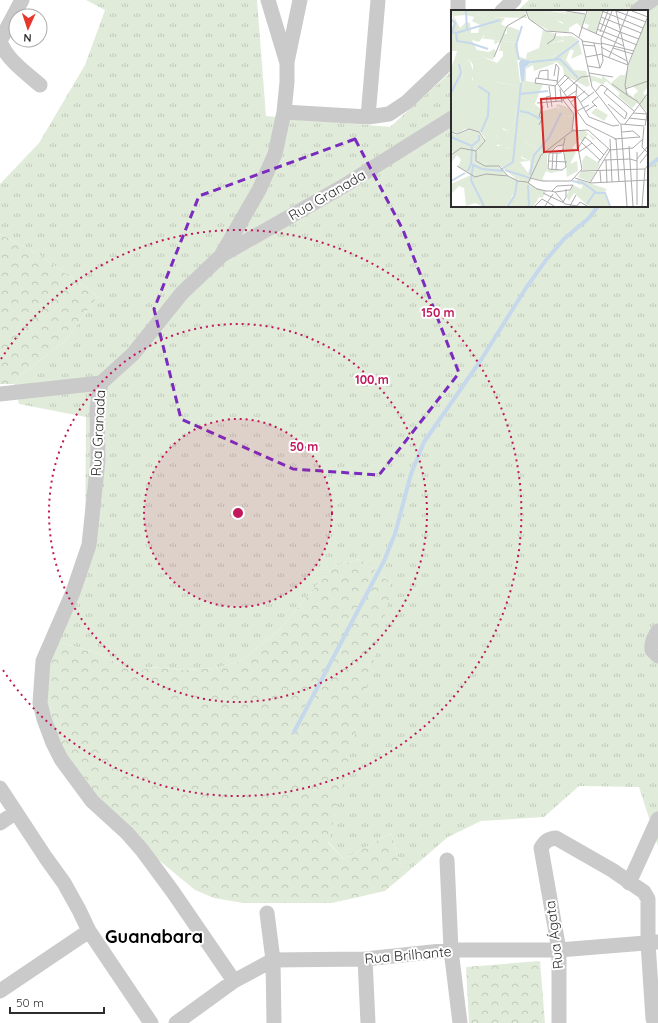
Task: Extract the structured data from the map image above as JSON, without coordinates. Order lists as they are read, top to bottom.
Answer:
{
  "streets": {
    "street": ["Rua Granada", "Rua Ágata", "Rua Brilhante"]
  },
  "crossings": [
    ["Rua Granada", "Rua Brilhante"],
    ["Rua Ágata", "Rua Brilhante"]
  ],
  "districts": ["Guanabara"],
  "scale_bar": "50 m",
  "north": "bottom",
  "rings": ["150 m", "100 m", "50 m"]
}
